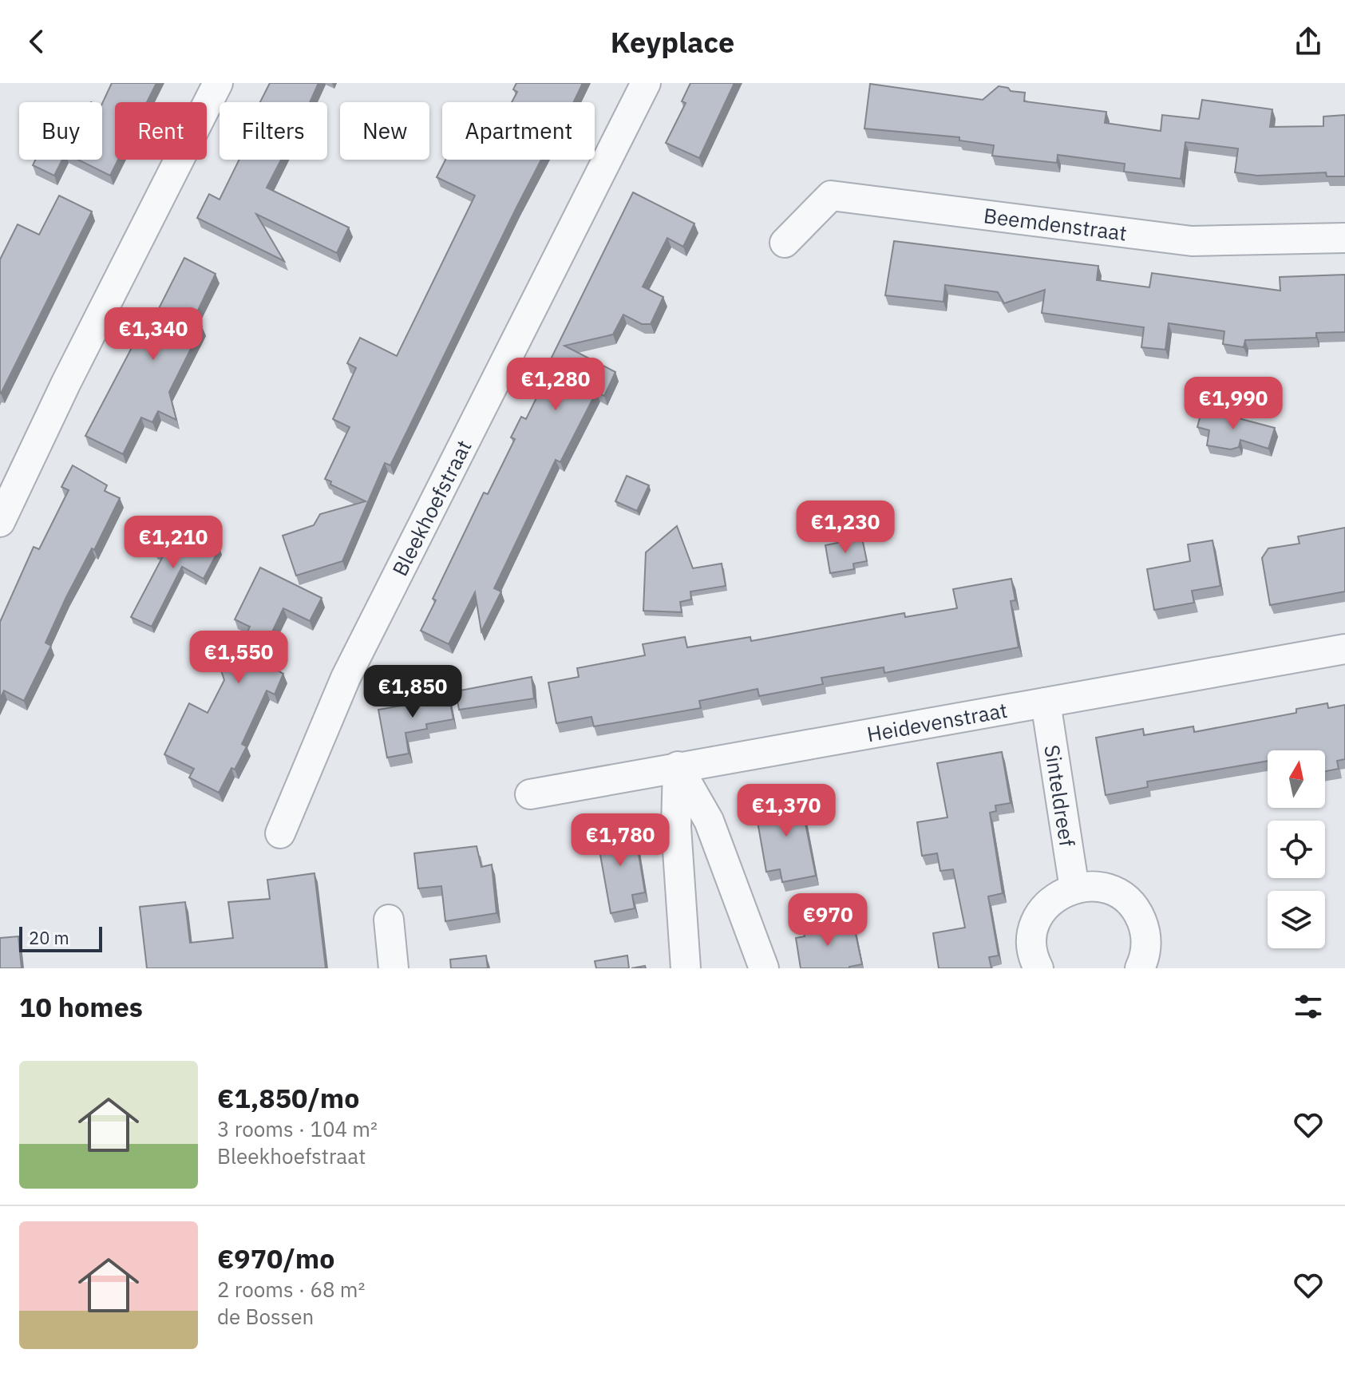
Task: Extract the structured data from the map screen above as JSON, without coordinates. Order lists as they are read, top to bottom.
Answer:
{
  "streets": {
    "street": [
      "Beemdenstraat",
      "Bleekhoefstraat",
      "Heidevenstraat",
      "Sinteldreef"
    ]
  },
  "crossings": [
    ["Heidevenstraat", "Sinteldreef"]
  ],
  "scale_bar": "20 m",
  "north": "top",
  "page": {
    "header": "Keyplace",
    "chip": [
      "Buy",
      "Rent",
      "Filters",
      "New",
      "Apartment"
    ],
    "price": [
      "€1,340",
      "€1,280",
      "€1,990",
      "€1,230",
      "€1,210",
      "€1,550",
      "€1,850",
      "€1,370",
      "€1,780",
      "€970"
    ],
    "scale": "20 m",
    "heading": "10 homes",
    "list": [
      {
        "name": "€1,850/mo",
        "note": "3 rooms · 104 m² · Bleekhoefstraat"
      },
      {
        "name": "€970/mo",
        "note": "2 rooms · 68 m² · de Bossen"
      }
    ]
  }
}
